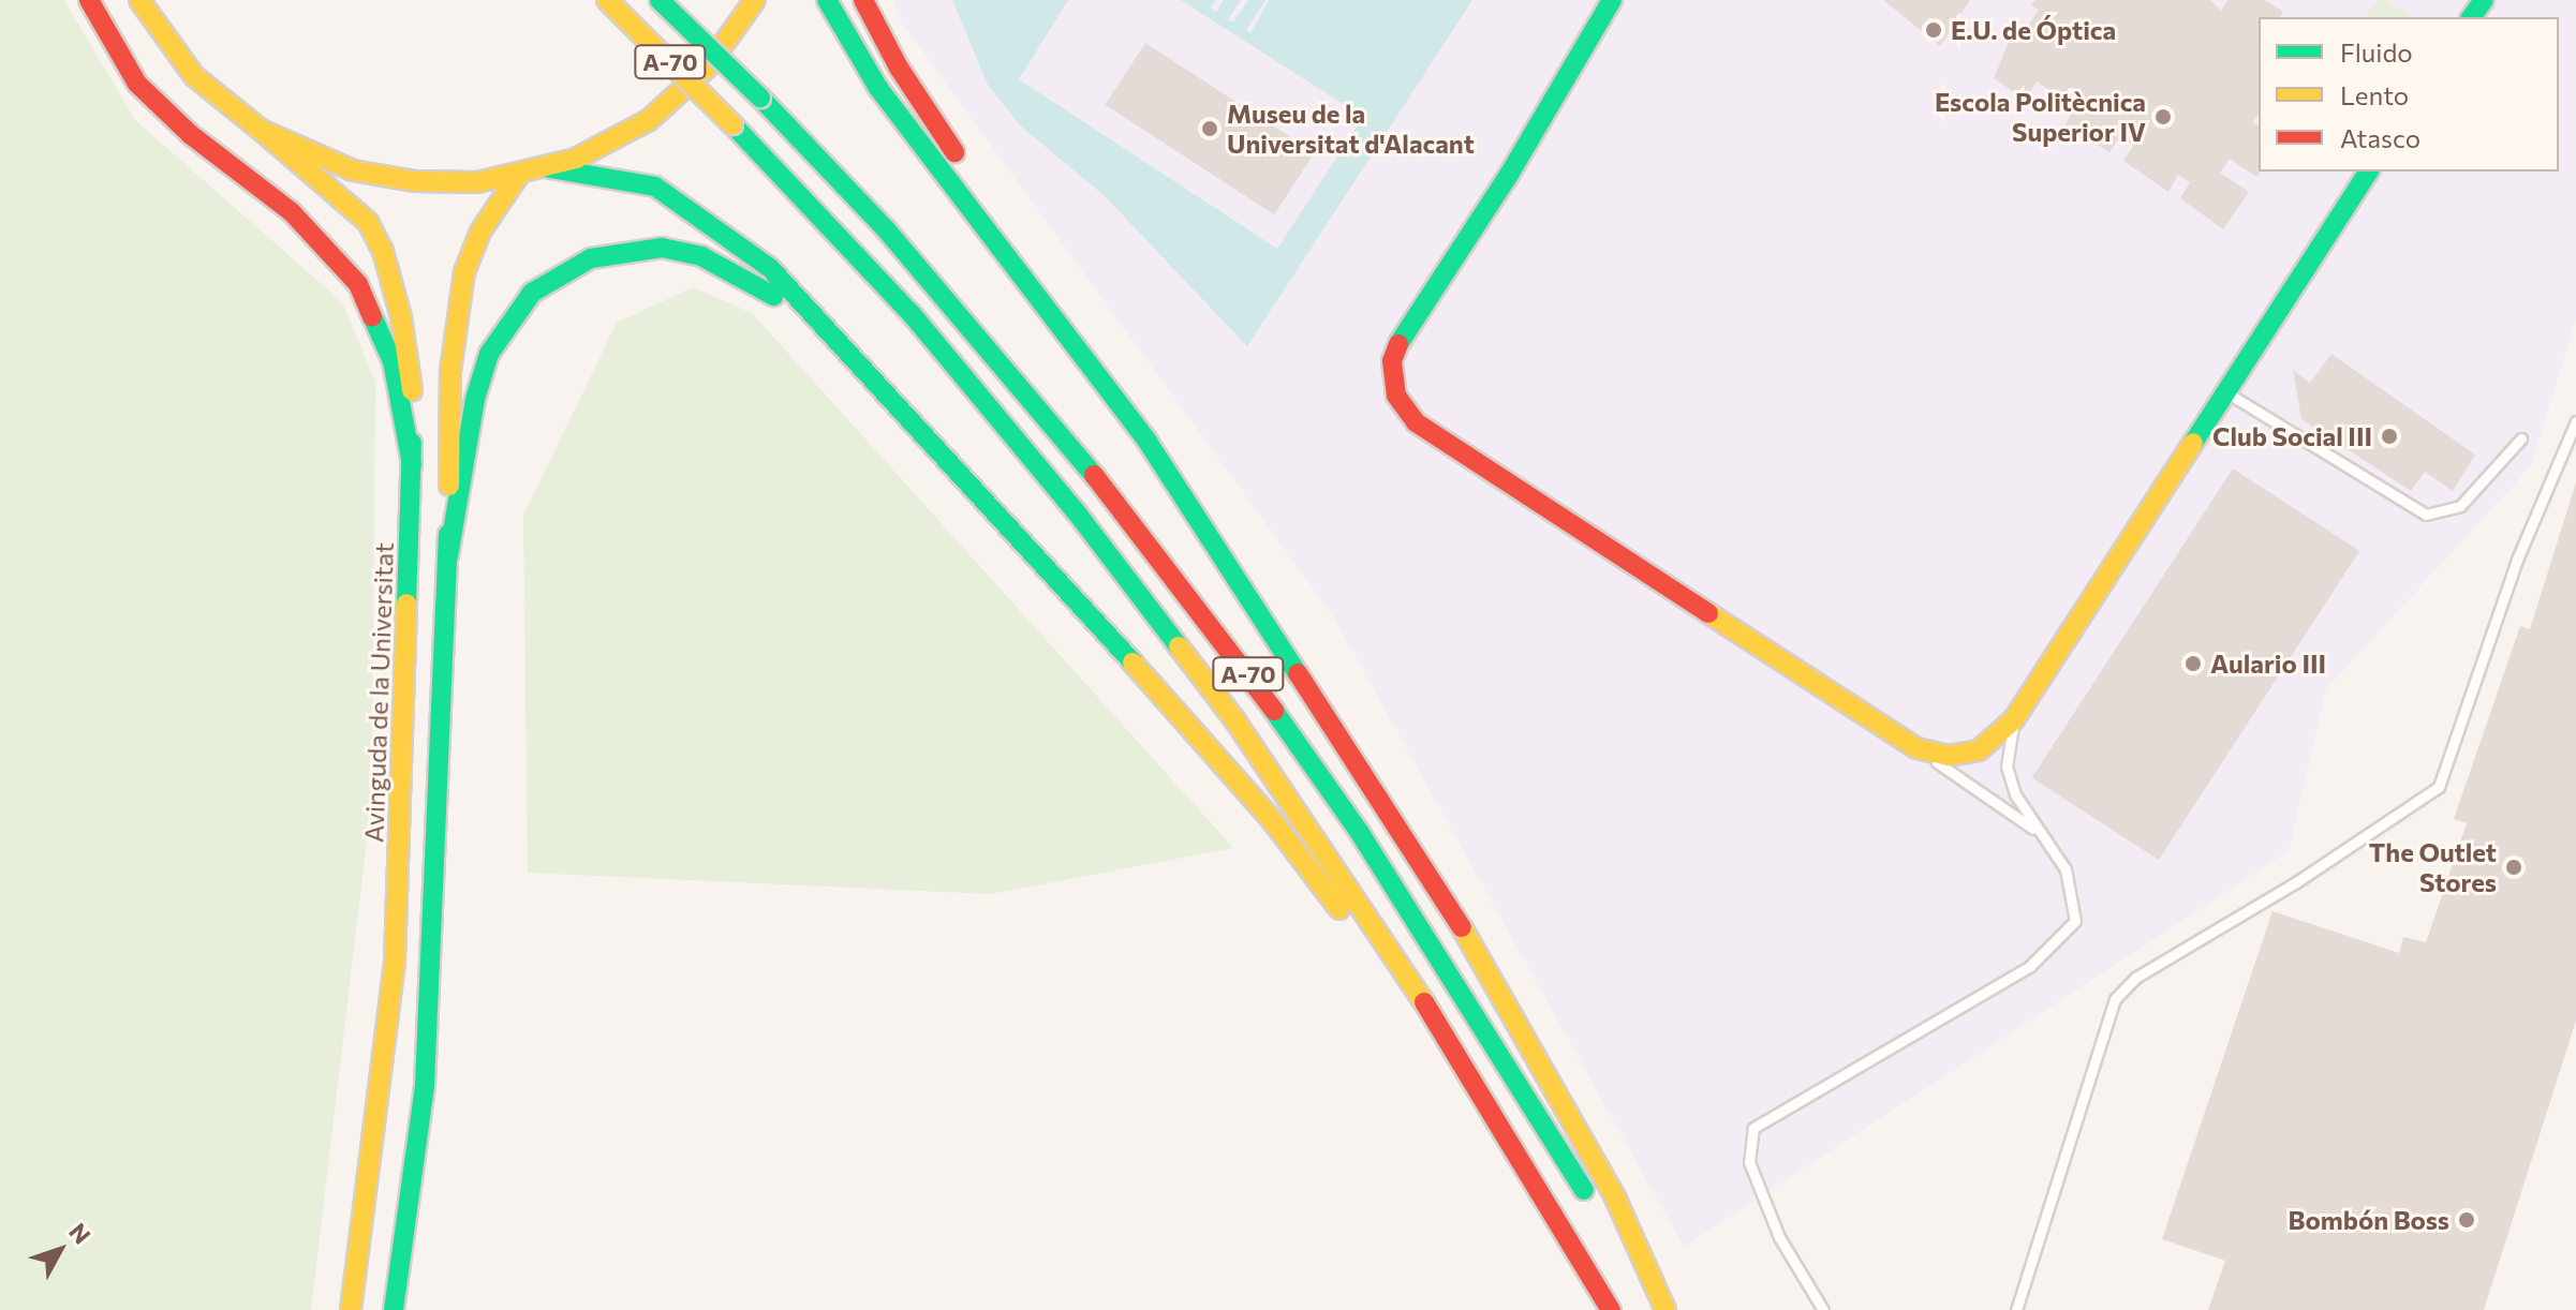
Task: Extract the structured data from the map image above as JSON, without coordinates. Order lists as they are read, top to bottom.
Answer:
{
  "streets": {
    "main road": ["A-70", "Avinguda de la Universitat"]
  },
  "places": [
    "E.U. de Óptica",
    "Escola Politècnica Superior IV",
    "Museu de la Universitat d'Alacant",
    "Club Social III",
    "Aulario III",
    "The Outlet Stores",
    "Bombón Boss"
  ],
  "legend": ["Fluido", "Lento", "Atasco"],
  "north": "top right"
}
